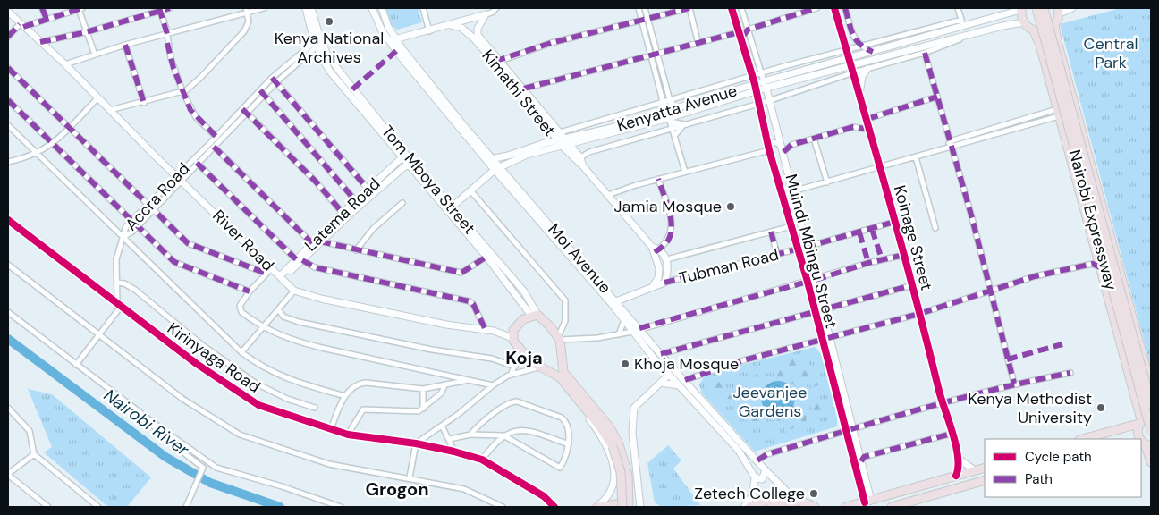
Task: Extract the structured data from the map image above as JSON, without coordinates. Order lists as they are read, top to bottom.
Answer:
{
  "streets": {
    "highway": ["Nairobi Expressway"],
    "main road": [
      "Kimathi Street",
      "Kenyatta Avenue",
      "Tom Mboya Street",
      "Latema Road",
      "Koinage Street",
      "River Road",
      "Muindi Mbingu Street",
      "Moi Avenue",
      "Tubman Road",
      "Kirinyaga Road"
    ],
    "street": ["Accra Road"]
  },
  "crossings": [
    ["Kimathi Street", "Kenyatta Avenue"],
    ["Kimathi Street", "Tubman Road"],
    ["Kenyatta Avenue", "Tom Mboya Street"],
    ["Kenyatta Avenue", "Koinage Street"],
    ["Kenyatta Avenue", "Muindi Mbingu Street"],
    ["Kenyatta Avenue", "Moi Avenue"],
    ["Tom Mboya Street", "Accra Road"],
    ["Tom Mboya Street", "Latema Road"],
    ["Accra Road", "River Road"],
    ["Latema Road", "River Road"],
    ["Koinage Street", "Tubman Road"],
    ["Muindi Mbingu Street", "Tubman Road"],
    ["Moi Avenue", "Tubman Road"]
  ],
  "districts": ["Koja", "Grogon"],
  "water": ["Nairobi River"],
  "parks": ["Central Park", "Jeevanjee Gardens"],
  "places": [
    "Kenya National Archives",
    "Jamia Mosque",
    "Khoja Mosque",
    "Kenya Methodist University",
    "Zetech College"
  ],
  "legend": ["Cycle path", "Path"]
}
